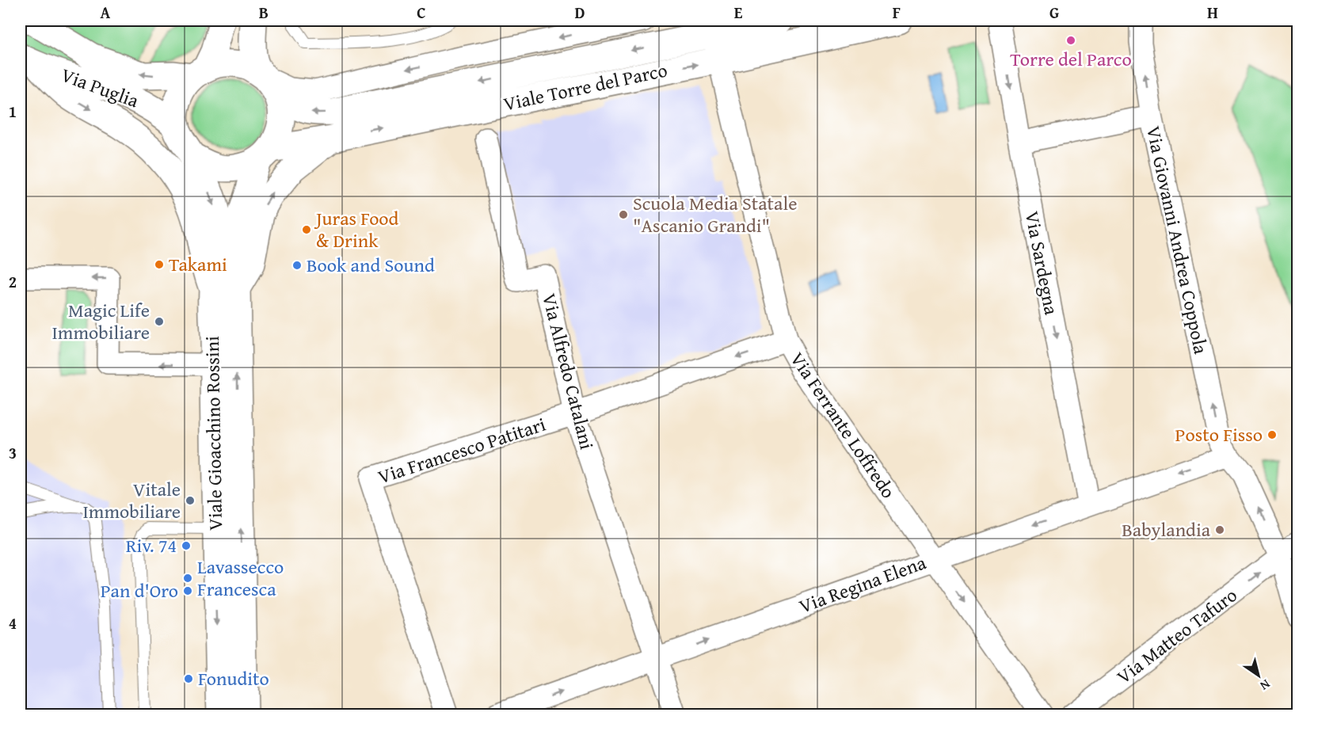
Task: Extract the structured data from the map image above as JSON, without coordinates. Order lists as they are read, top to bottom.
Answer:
{
  "streets": {
    "main road": ["Viale Torre del Parco", "Via Puglia", "Viale Gioacchino Rossini"],
    "street": [
      "Via Giovanni Andrea Coppola",
      "Via Sardegna",
      "Via Alfredo Catalani",
      "Via Ferrante Loffredo",
      "Via Francesco Patitari",
      "Via Regina Elena",
      "Via Matteo Tafuro"
    ]
  },
  "crossings": [
    ["Viale Torre del Parco", "Via Puglia"],
    ["Viale Torre del Parco", "Via Ferrante Loffredo"],
    ["Viale Torre del Parco", "Viale Gioacchino Rossini"],
    ["Via Puglia", "Viale Gioacchino Rossini"],
    ["Via Giovanni Andrea Coppola", "Via Regina Elena"],
    ["Via Giovanni Andrea Coppola", "Via Matteo Tafuro"],
    ["Via Sardegna", "Via Regina Elena"],
    ["Via Alfredo Catalani", "Via Francesco Patitari"],
    ["Via Alfredo Catalani", "Via Regina Elena"],
    ["Via Ferrante Loffredo", "Via Francesco Patitari"],
    ["Via Ferrante Loffredo", "Via Regina Elena"]
  ],
  "one_way": ["Via Giovanni Andrea Coppola", "Via Sardegna", "Via Matteo Tafuro"],
  "places": [
    "Torre del Parco",
    "Scuola Media Statale \"Ascanio Grandi\"",
    "Juras Food & Drink",
    "Takami",
    "Book and Sound",
    "Magic Life Immobiliare",
    "Posto Fisso",
    "Vitale Immobiliare",
    "Babylandia",
    "Riv. 74",
    "Lavassecco Francesca",
    "Pan d'Oro",
    "Fonudito"
  ],
  "north": "bottom right",
  "grid": {
    "columns": [
      "A",
      "B",
      "C",
      "D",
      "E",
      "F",
      "G",
      "H"
    ],
    "rows": [
      "1",
      "2",
      "3",
      "4"
    ]
  }
}
